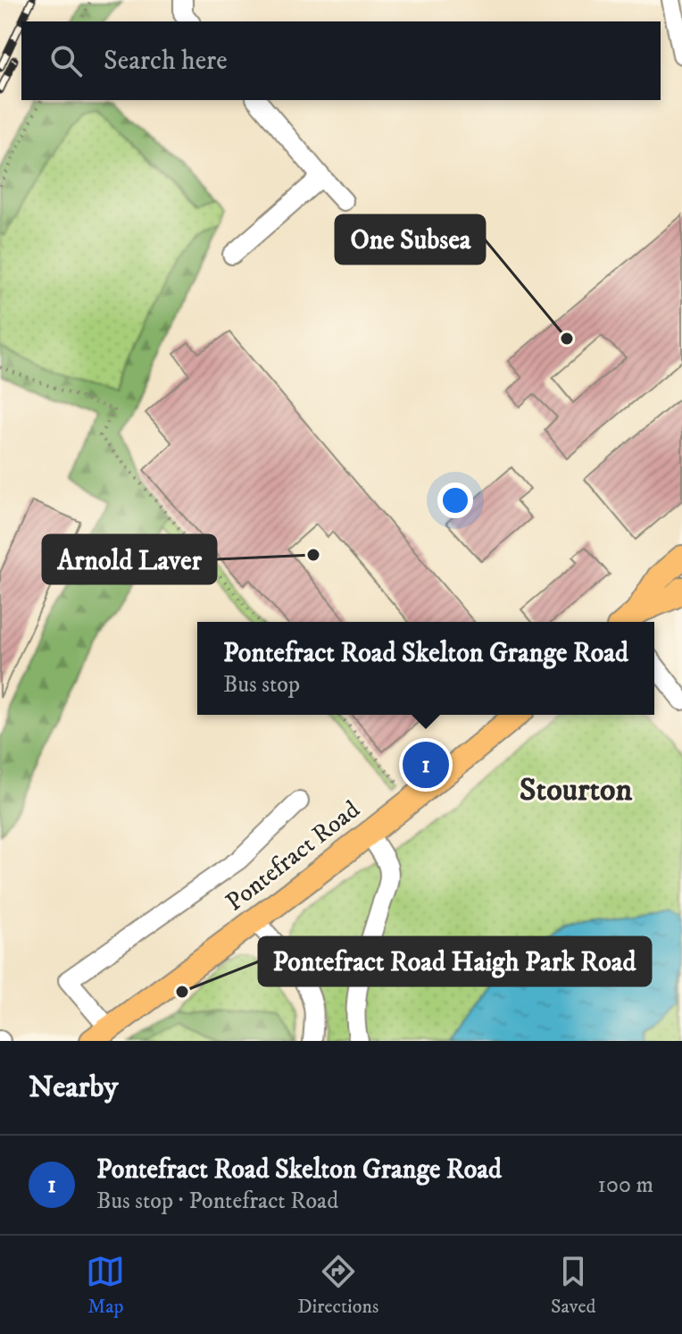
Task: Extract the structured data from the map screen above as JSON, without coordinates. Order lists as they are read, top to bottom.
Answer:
{
  "streets": {
    "main road": ["Pontefract Road"]
  },
  "districts": ["Stourton"],
  "places": ["One Subsea", "Arnold Laver", "Pontefract Road Haigh Park Road"],
  "page": {
    "search": "Search here",
    "popup": ["Pontefract Road Skelton Grange Road", "Bus stop"],
    "pins": "1",
    "heading": "Nearby",
    "list": [
      {
        "mark": "1",
        "name": "Pontefract Road Skelton Grange Road",
        "note": "Bus stop · Pontefract Road",
        "value": "100 m"
      }
    ],
    "nav": ["Map", "Directions", "Saved"]
  }
}
